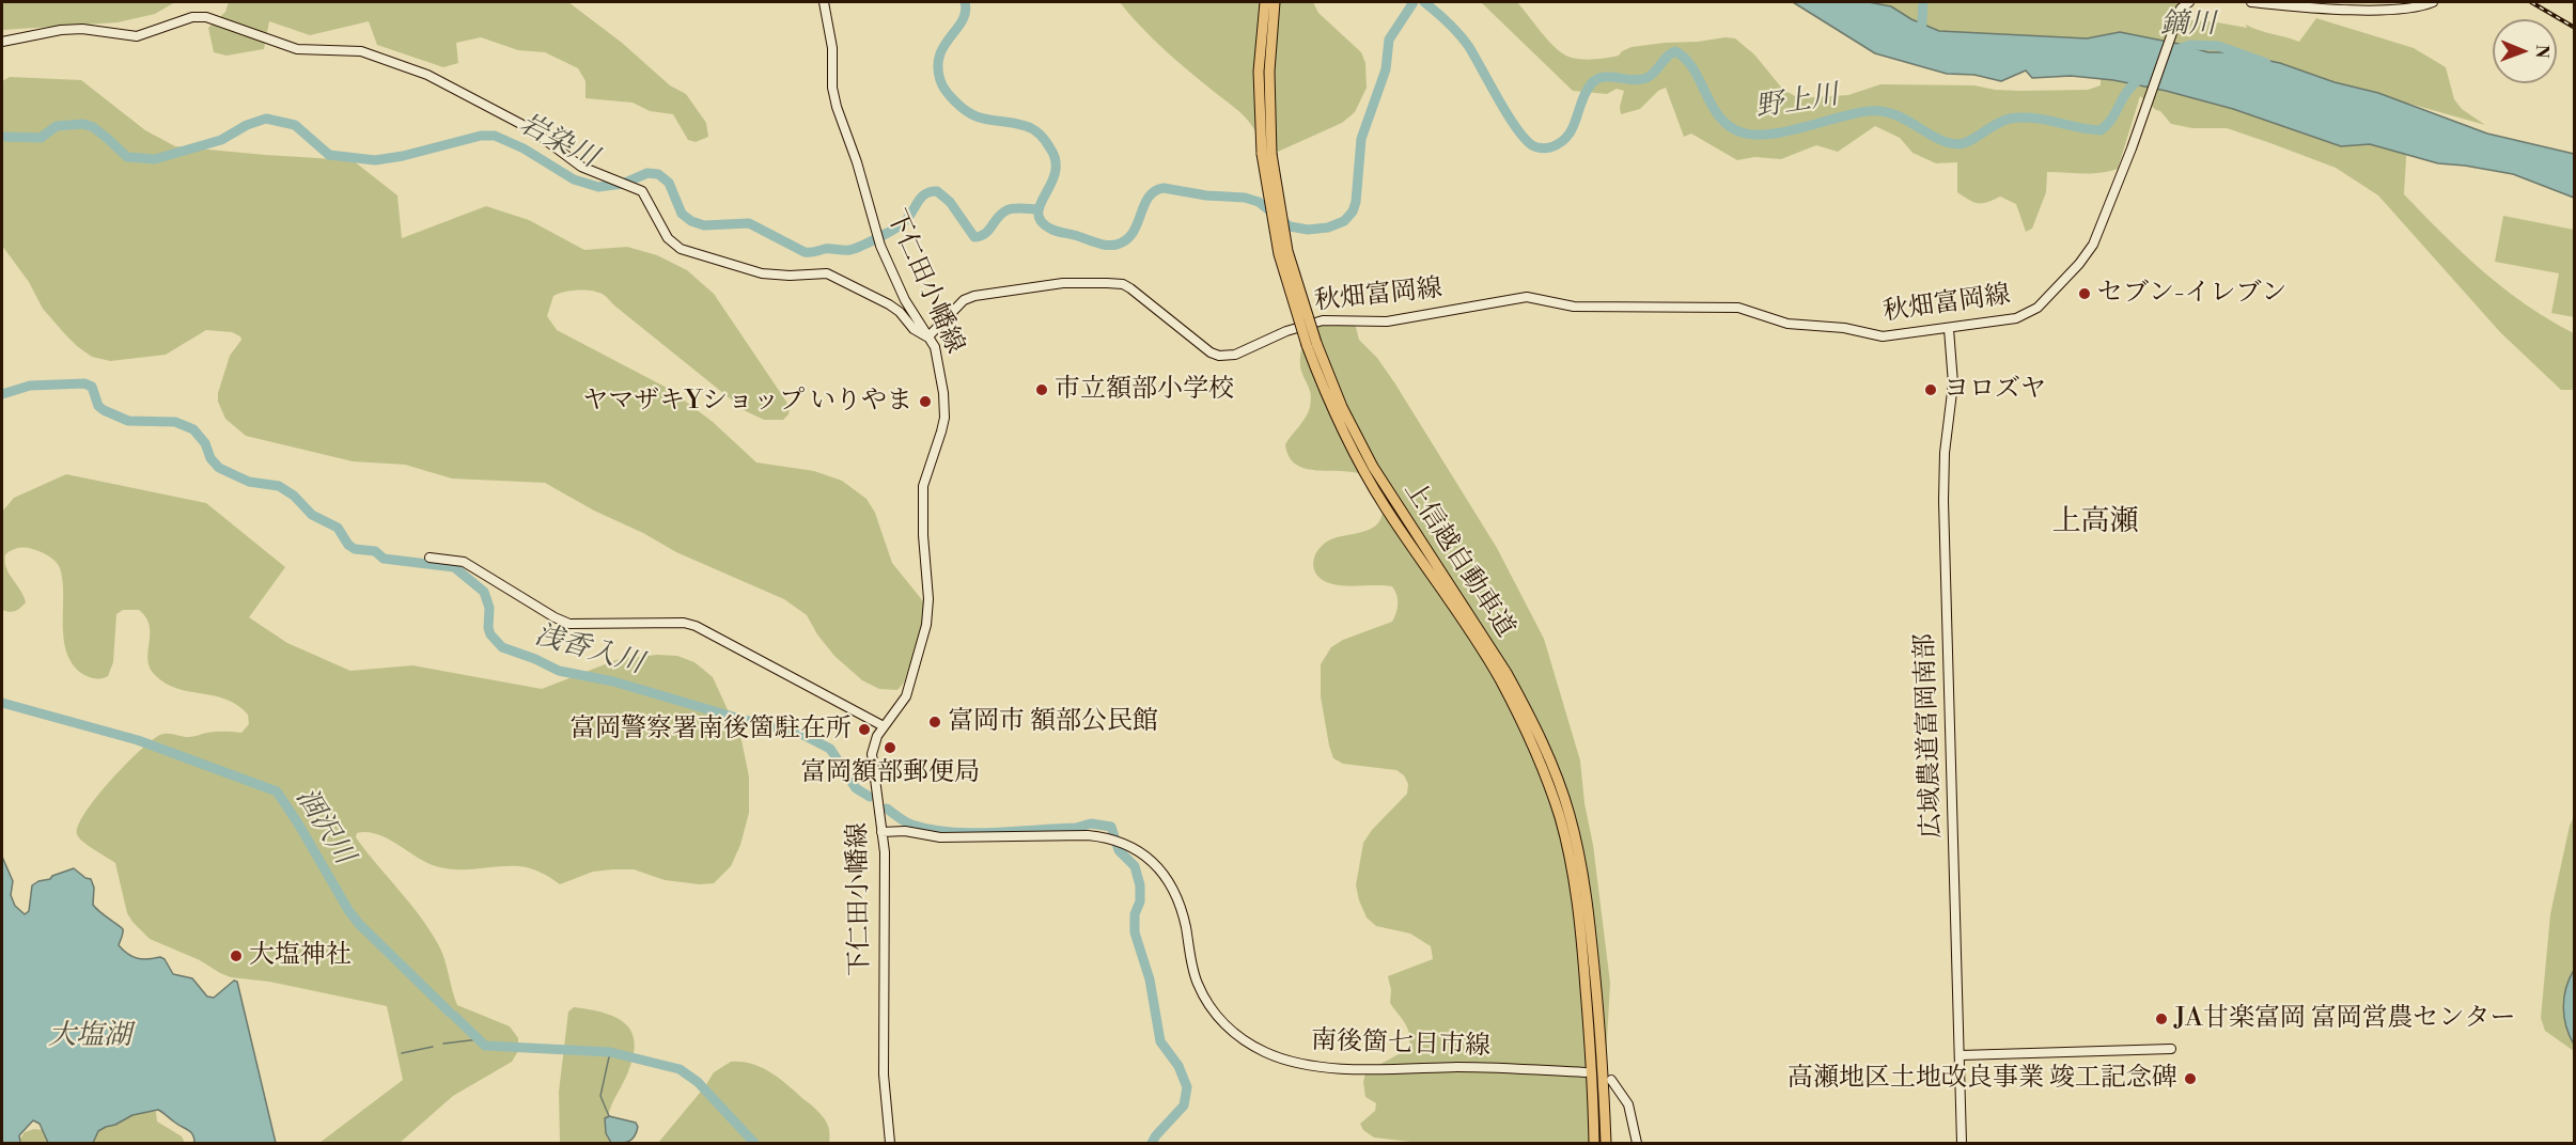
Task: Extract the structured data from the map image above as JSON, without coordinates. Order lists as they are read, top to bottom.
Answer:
{
  "streets": {
    "highway": ["上信越自動車道"],
    "main road": [
      "下仁田小幡線",
      "秋畑富岡線",
      "広域農道富岡南部",
      "南後箇七日市線"
    ]
  },
  "crossings": [
    ["下仁田小幡線", "秋畑富岡線"],
    ["下仁田小幡線", "南後箇七日市線"],
    ["秋畑富岡線", "広域農道富岡南部"]
  ],
  "districts": ["上高瀬"],
  "water": [
    "鏑川",
    "野上川",
    "岩染川",
    "浅香入川",
    "涸沢川",
    "大塩湖"
  ],
  "places": [
    "セブン-イレブン",
    "市立額部小学校",
    "ヨロズヤ",
    "ヤマザキYショップ いりやま",
    "富岡市 額部公民館",
    "富岡警察署南後箇駐在所",
    "富岡額部郵便局",
    "大塩神社",
    "JA甘楽富岡 富岡営農センター",
    "高瀬地区土地改良事業 竣工記念碑"
  ],
  "north": "right"
}
